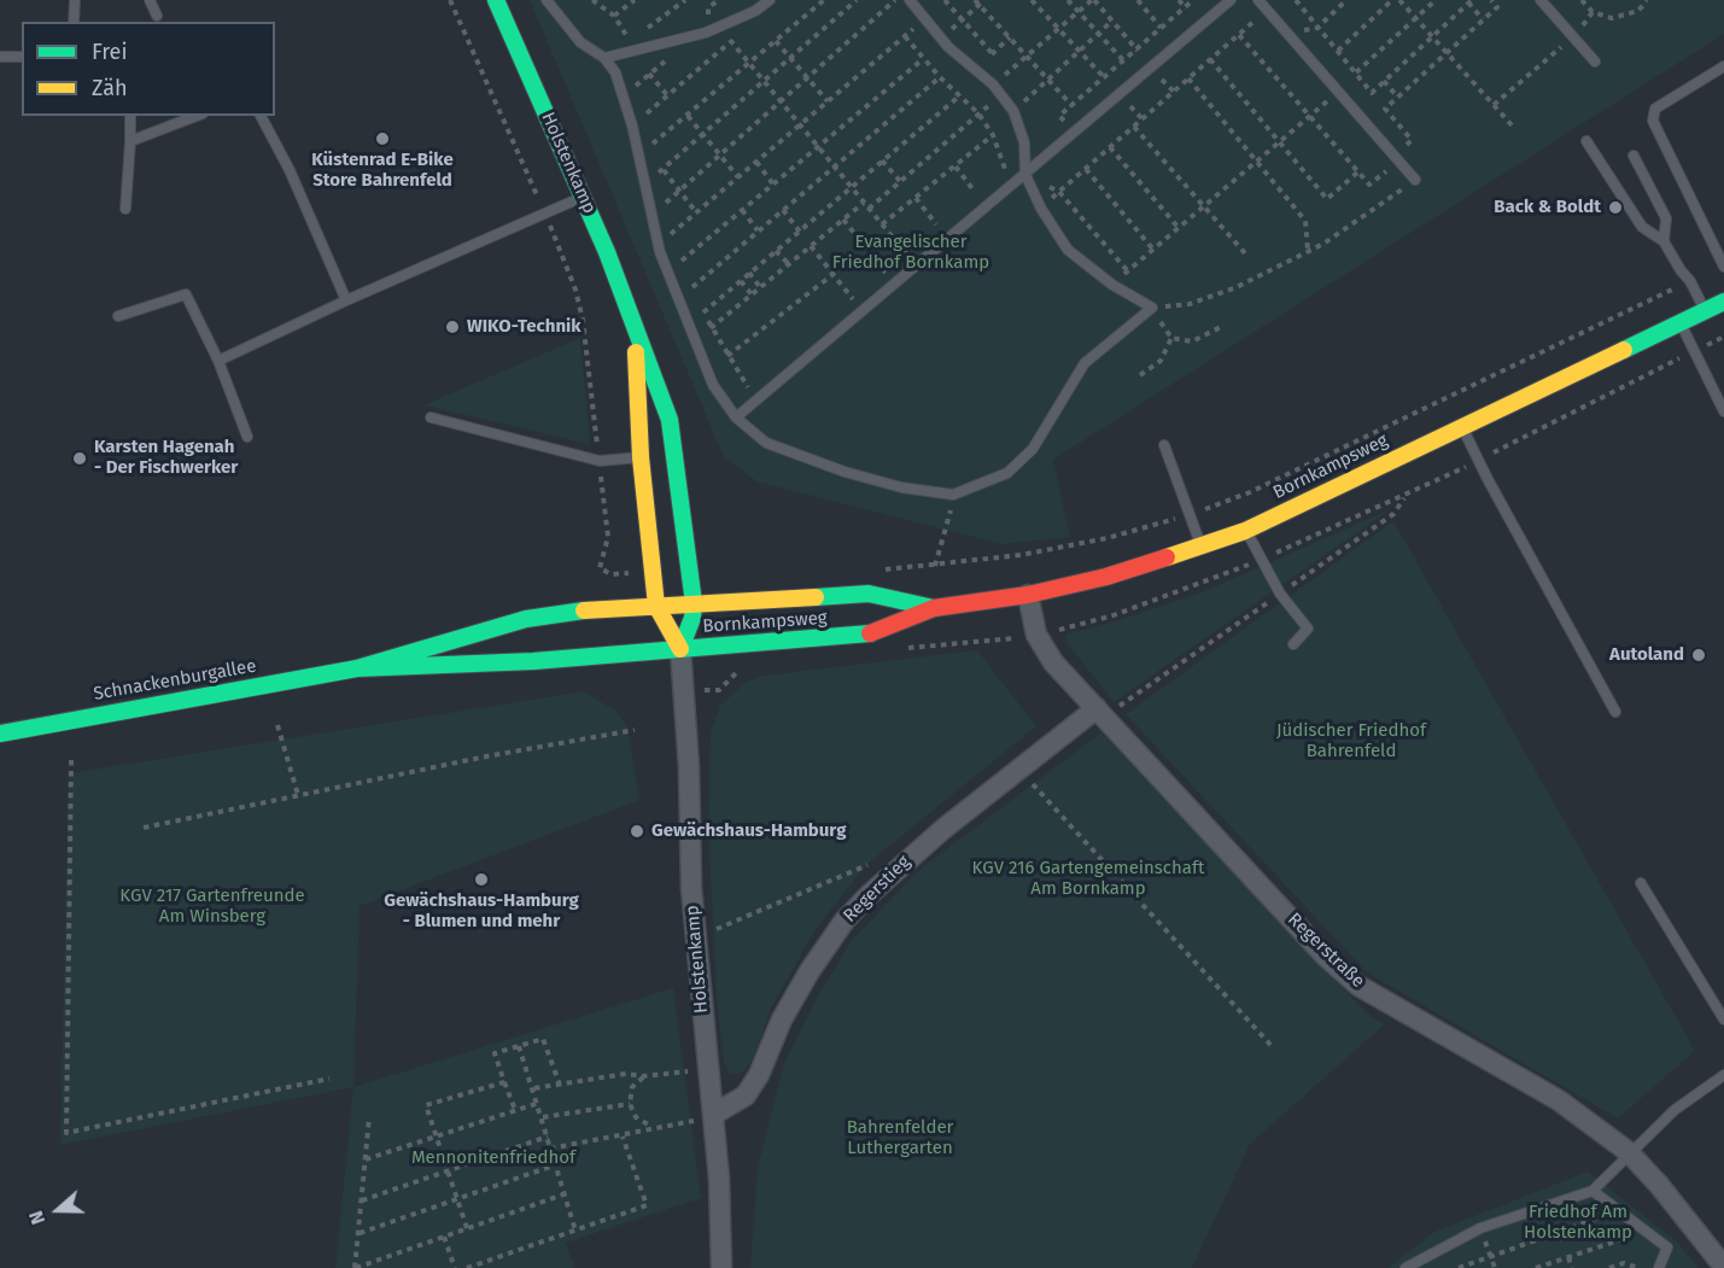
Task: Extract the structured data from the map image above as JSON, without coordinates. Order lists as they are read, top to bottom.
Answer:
{
  "streets": {
    "main road": ["Holstenkamp", "Bornkampsweg", "Schnackenburgallee"],
    "street": ["Regerstieg", "Regerstraße"]
  },
  "crossings": [
    ["Holstenkamp", "Bornkampsweg"],
    ["Holstenkamp", "Schnackenburgallee"],
    ["Holstenkamp", "Regerstieg"],
    ["Bornkampsweg", "Schnackenburgallee"],
    ["Bornkampsweg", "Regerstraße"],
    ["Regerstieg", "Regerstraße"]
  ],
  "parks": [
    "Evangelischer Friedhof Bornkamp",
    "Jüdischer Friedhof Bahrenfeld",
    "KGV 216 Gartengemeinschaft Am Bornkamp",
    "KGV 217 Gartenfreunde Am Winsberg",
    "Bahrenfelder Luthergarten",
    "Mennonitenfriedhof",
    "Friedhof Am Holstenkamp"
  ],
  "places": [
    "Küstenrad E-Bike Store Bahrenfeld",
    "Back & Boldt",
    "WIKO-Technik",
    "Karsten Hagenah - Der Fischwerker",
    "Autoland",
    "Gewächshaus-Hamburg",
    "Gewächshaus-Hamburg - Blumen und mehr"
  ],
  "legend": ["Frei", "Zäh"],
  "north": "left"
}
